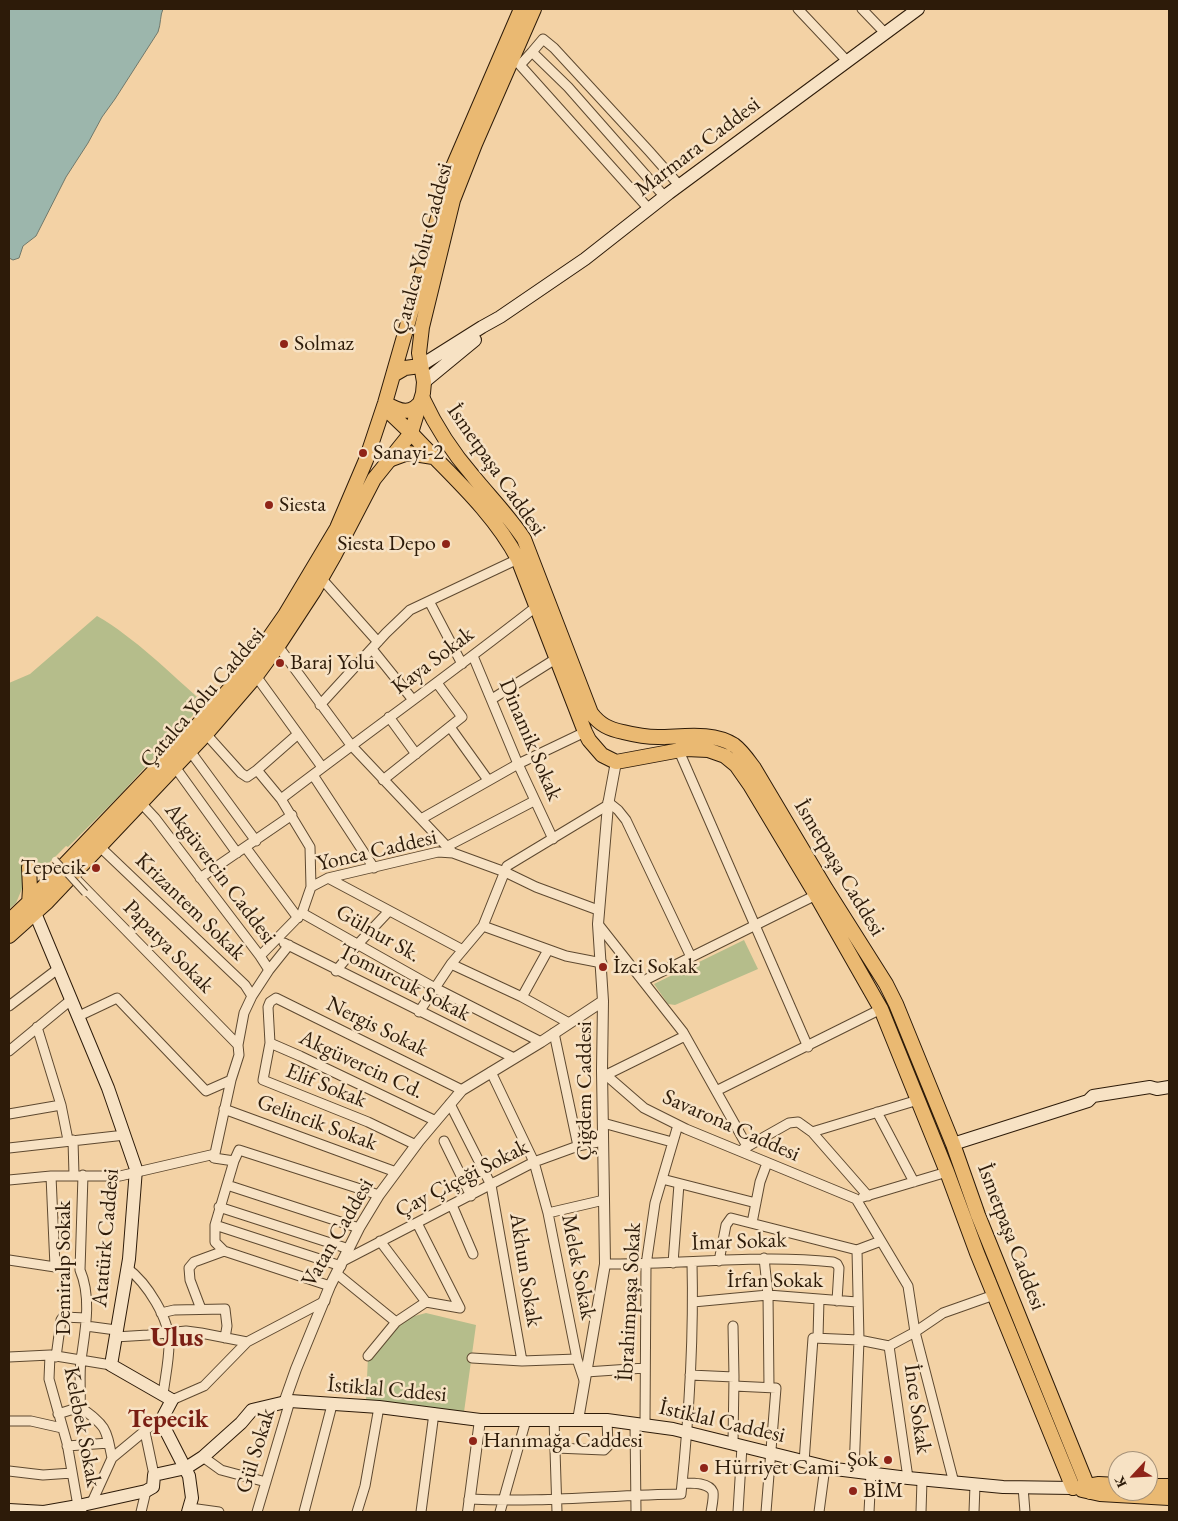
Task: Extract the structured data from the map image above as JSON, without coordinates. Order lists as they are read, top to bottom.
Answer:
{
  "streets": {
    "main road": [
      "Marmara Caddesi",
      "Çatalca Yolu Caddesi",
      "İsmetpaşa Caddesi",
      "Atatürk Caddesi",
      "İstiklal Cddesi",
      "İstiklal Caddesi"
    ],
    "street": [
      "Kaya Sokak",
      "Dinamik Sokak",
      "Yonca Caddesi",
      "Akgüvercin Caddesi",
      "Krizantem Sokak",
      "Gülnur Sk.",
      "Papatya Sokak",
      "Tomurcuk Sokak",
      "Nergis Sokak",
      "Akgüvercin Cd.",
      "Elif Sokak",
      "Çiğdem Caddesi",
      "Gelincik Sokak",
      "Savarona Caddesi",
      "Çay Çiçeği Sokak",
      "Vatan Caddesi",
      "İmar Sokak",
      "Melek Sokak",
      "Demiralp Sokak",
      "Akhun Sokak",
      "İrfan Sokak",
      "İbrahimpaşa Sokak",
      "İnce Sokak",
      "Kelebek Sokak",
      "Gül Sokak"
    ]
  },
  "crossings": [
    ["Çatalca Yolu Caddesi", "İsmetpaşa Caddesi"],
    ["Çatalca Yolu Caddesi", "Akgüvercin Caddesi"],
    ["Çatalca Yolu Caddesi", "Krizantem Sokak"],
    ["Çatalca Yolu Caddesi", "Papatya Sokak"],
    ["Çatalca Yolu Caddesi", "Atatürk Caddesi"],
    ["İsmetpaşa Caddesi", "Kaya Sokak"],
    ["İsmetpaşa Caddesi", "Çiğdem Caddesi"],
    ["İsmetpaşa Caddesi", "İstiklal Caddesi"],
    ["Kaya Sokak", "Dinamik Sokak"],
    ["Gülnur Sk.", "Vatan Caddesi"],
    ["Tomurcuk Sokak", "Vatan Caddesi"],
    ["Nergis Sokak", "Elif Sokak"],
    ["Nergis Sokak", "Vatan Caddesi"],
    ["Akgüvercin Cd.", "Elif Sokak"],
    ["Akgüvercin Cd.", "Vatan Caddesi"],
    ["Elif Sokak", "Vatan Caddesi"],
    ["Çiğdem Caddesi", "Savarona Caddesi"],
    ["Çiğdem Caddesi", "Çay Çiçeği Sokak"],
    ["Çiğdem Caddesi", "Vatan Caddesi"],
    ["Çiğdem Caddesi", "İmar Sokak"],
    ["Çiğdem Caddesi", "Melek Sokak"],
    ["Çiğdem Caddesi", "İstiklal Caddesi"],
    ["Gelincik Sokak", "Vatan Caddesi"],
    ["Savarona Caddesi", "İbrahimpaşa Sokak"],
    ["Çay Çiçeği Sokak", "Vatan Caddesi"],
    ["Çay Çiçeği Sokak", "Melek Sokak"],
    ["Çay Çiçeği Sokak", "Akhun Sokak"],
    ["Vatan Caddesi", "Melek Sokak"],
    ["Vatan Caddesi", "Akhun Sokak"],
    ["İmar Sokak", "İrfan Sokak"],
    ["İmar Sokak", "İbrahimpaşa Sokak"],
    ["Demiralp Sokak", "Kelebek Sokak"],
    ["İbrahimpaşa Sokak", "İstiklal Caddesi"],
    ["İstiklal Cddesi", "İstiklal Caddesi"],
    ["İstiklal Cddesi", "Gül Sokak"],
    ["İnce Sokak", "İstiklal Caddesi"]
  ],
  "districts": ["Ulus", "Tepecik"],
  "places": [
    "Solmaz",
    "Sanayi-2",
    "Siesta",
    "Siesta Depo",
    "Baraj Yolu",
    "Tepecik",
    "İzci Sokak",
    "Hanımağa Caddesi",
    "Şok",
    "Hürriyet Cami",
    "BİM"
  ],
  "north": "bottom left"
}
